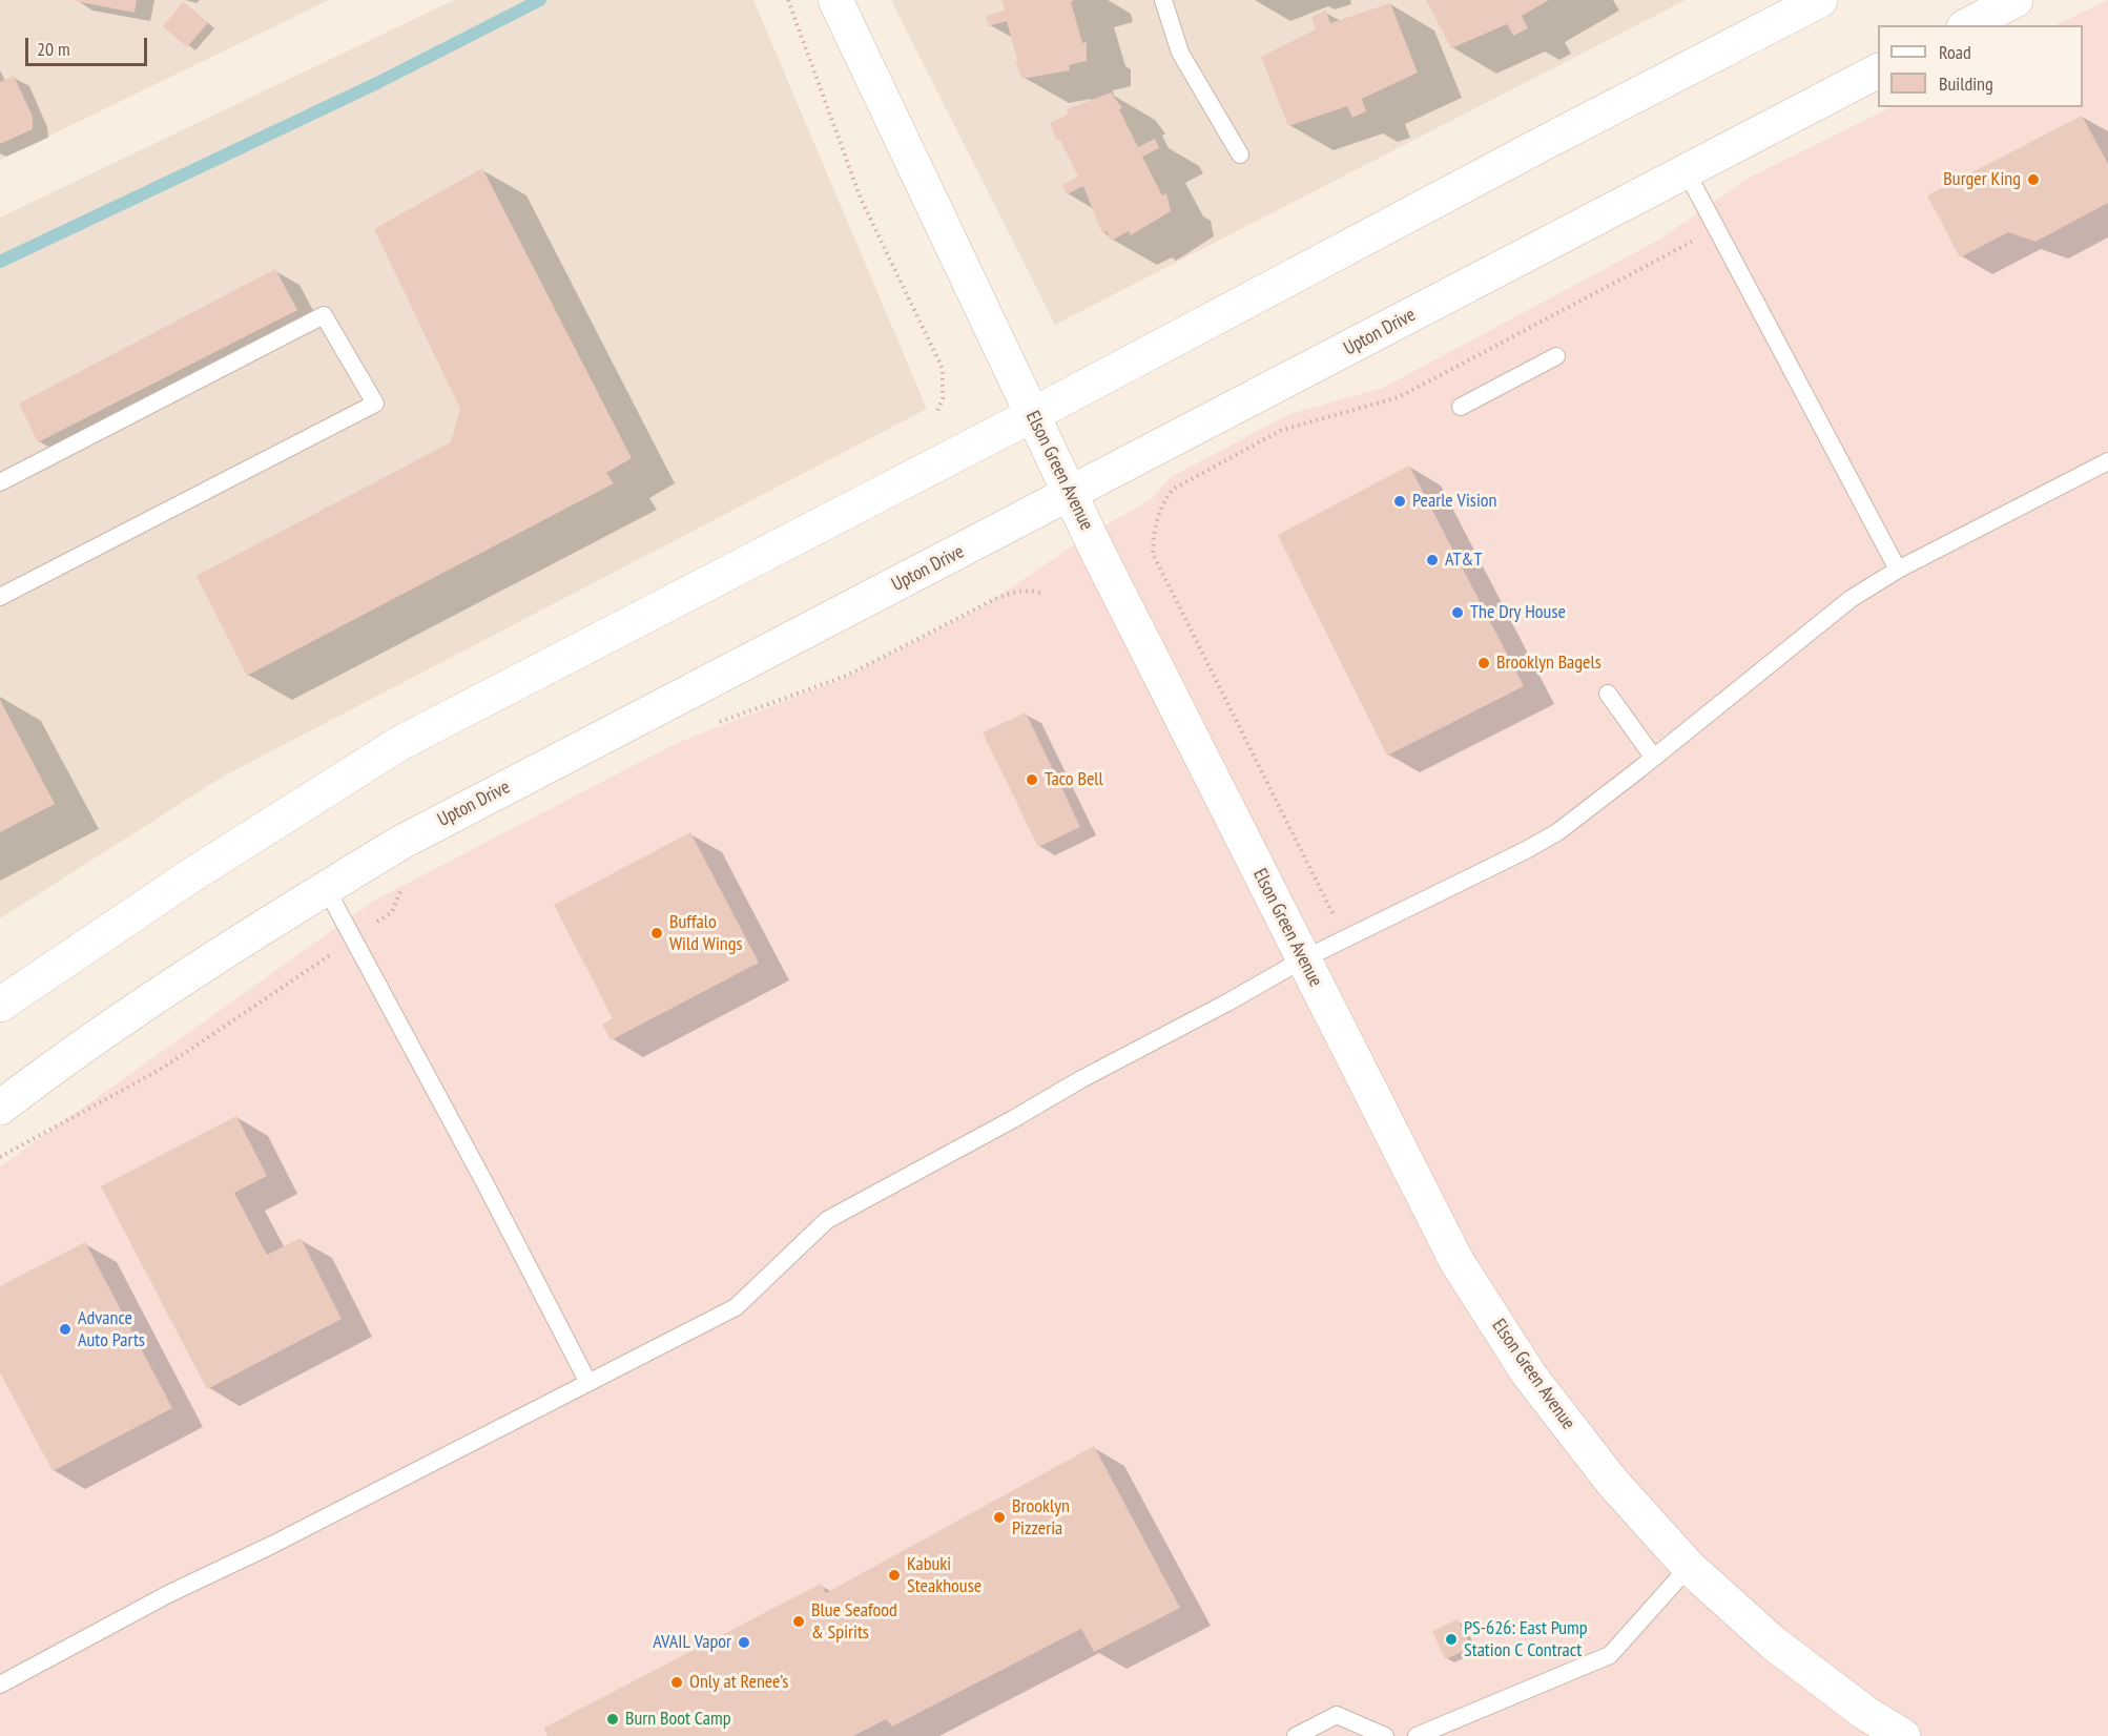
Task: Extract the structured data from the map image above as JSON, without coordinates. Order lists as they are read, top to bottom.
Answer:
{
  "streets": {
    "main road": ["Upton Drive", "Elson Green Avenue"]
  },
  "crossings": [
    ["Upton Drive", "Elson Green Avenue"]
  ],
  "places": [
    "Burger King",
    "Pearle Vision",
    "AT&T",
    "The Dry House",
    "Brooklyn Bagels",
    "Taco Bell",
    "Buffalo Wild Wings",
    "Advance Auto Parts",
    "Brooklyn Pizzeria",
    "Kabuki Steakhouse",
    "Blue Seafood & Spirits",
    "PS-626: East Pump Station C Contract",
    "AVAIL Vapor",
    "Only at Renee’s",
    "Burn Boot Camp"
  ],
  "legend": ["Road", "Building"],
  "scale_bar": "20 m"
}
